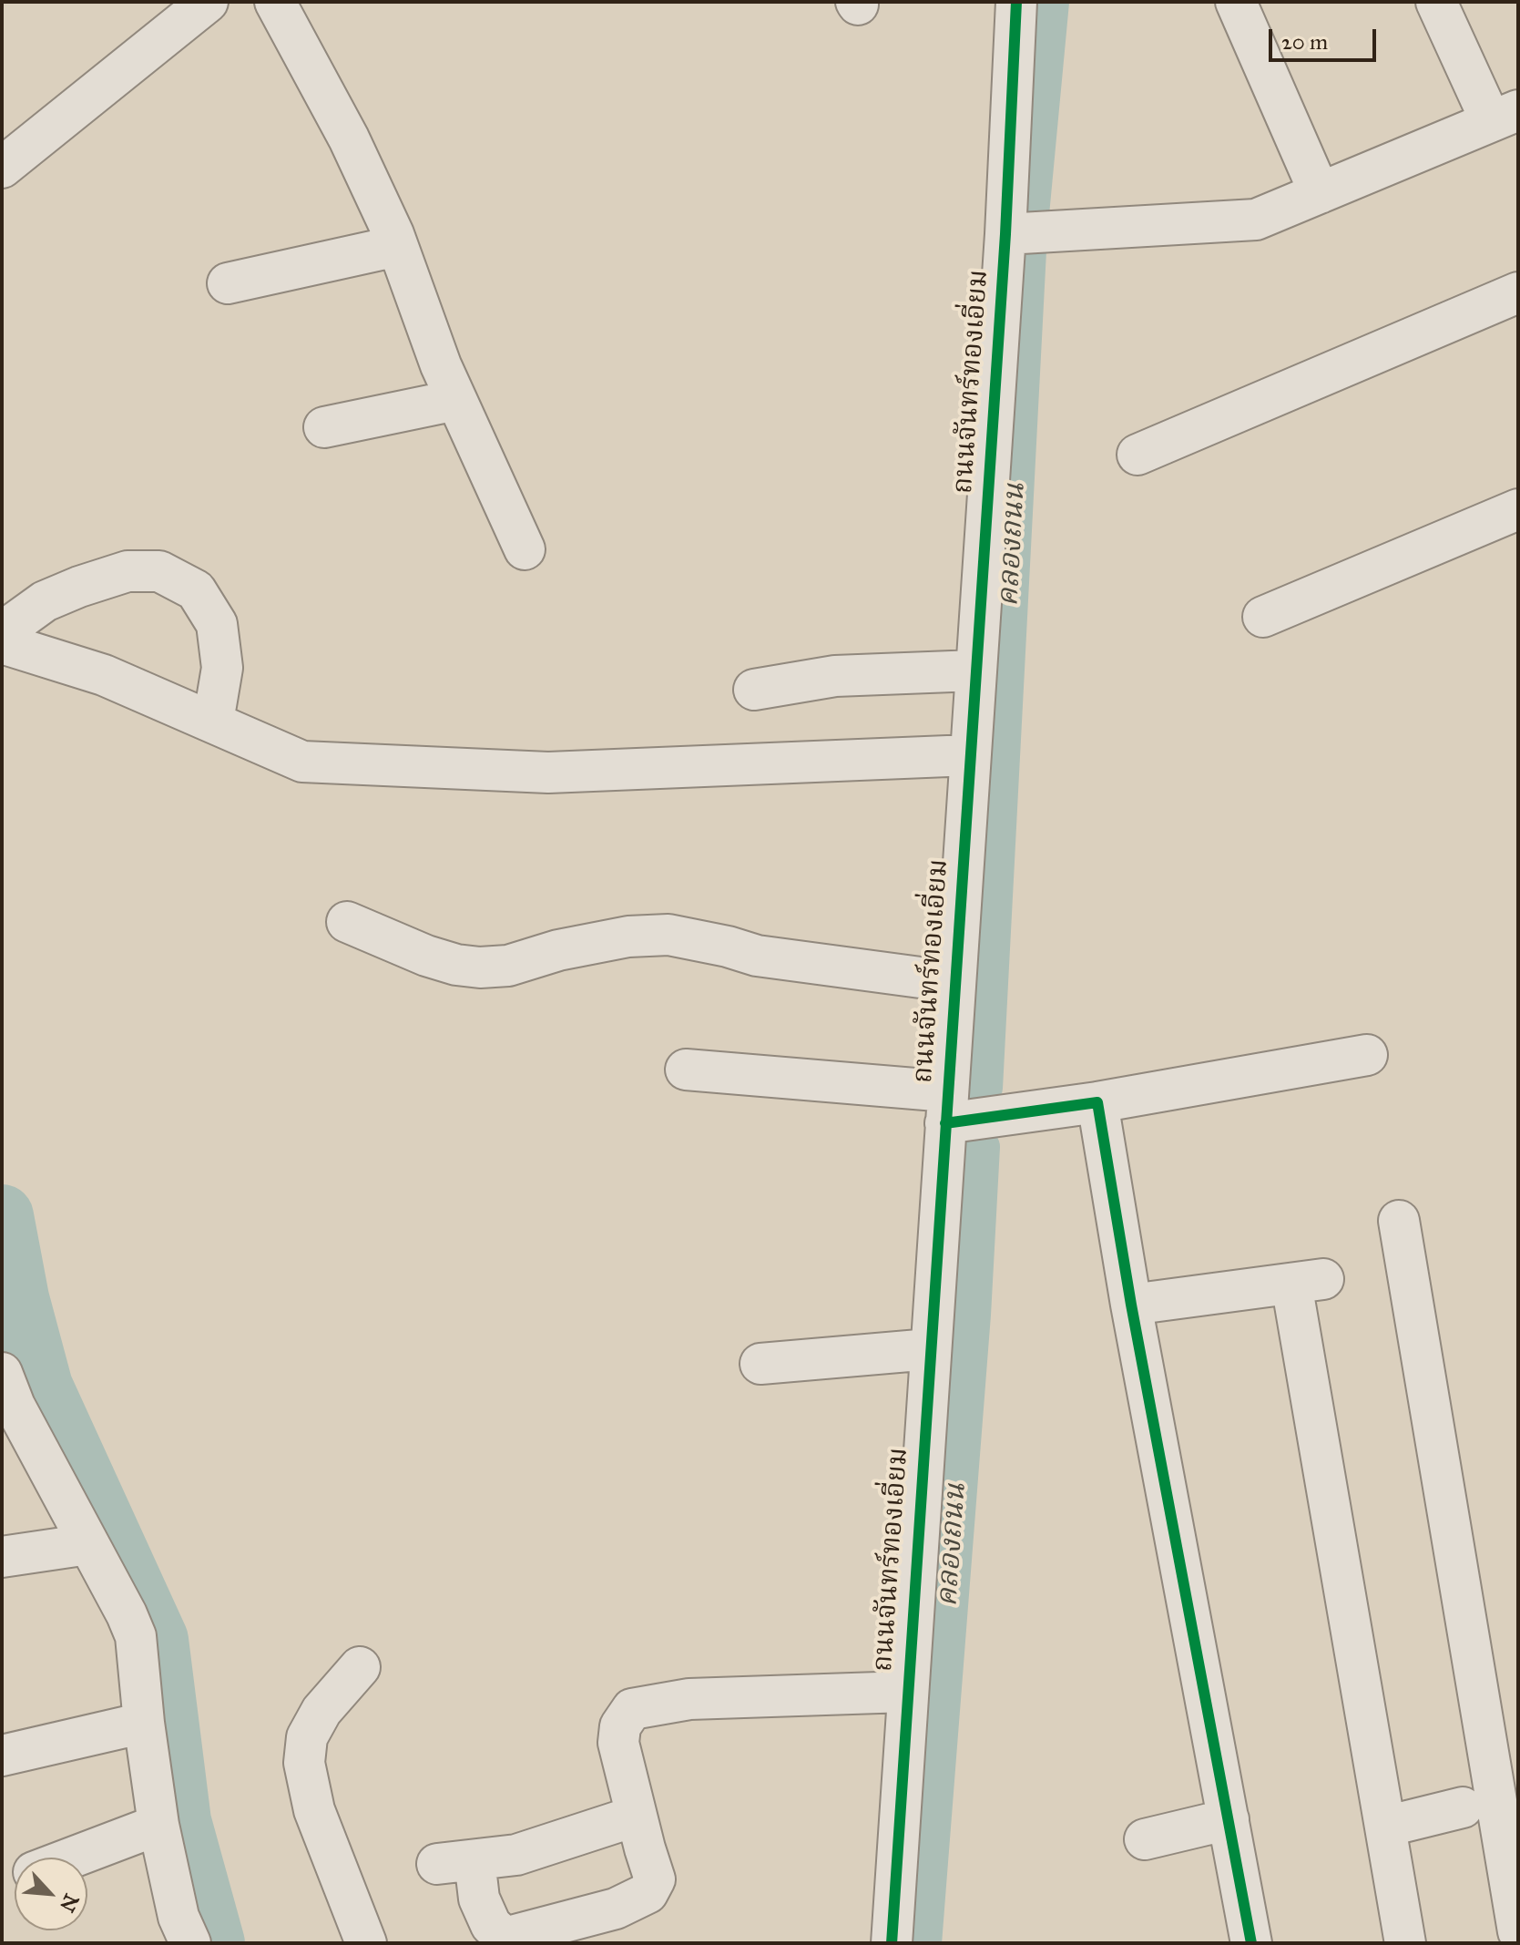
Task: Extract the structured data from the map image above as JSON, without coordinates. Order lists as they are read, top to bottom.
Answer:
{
  "streets": {
    "street": ["ถนนจันทร์ทองเอี่ยม"]
  },
  "water": ["คลองถนน"],
  "scale_bar": "20 m",
  "north": "bottom right"
}
